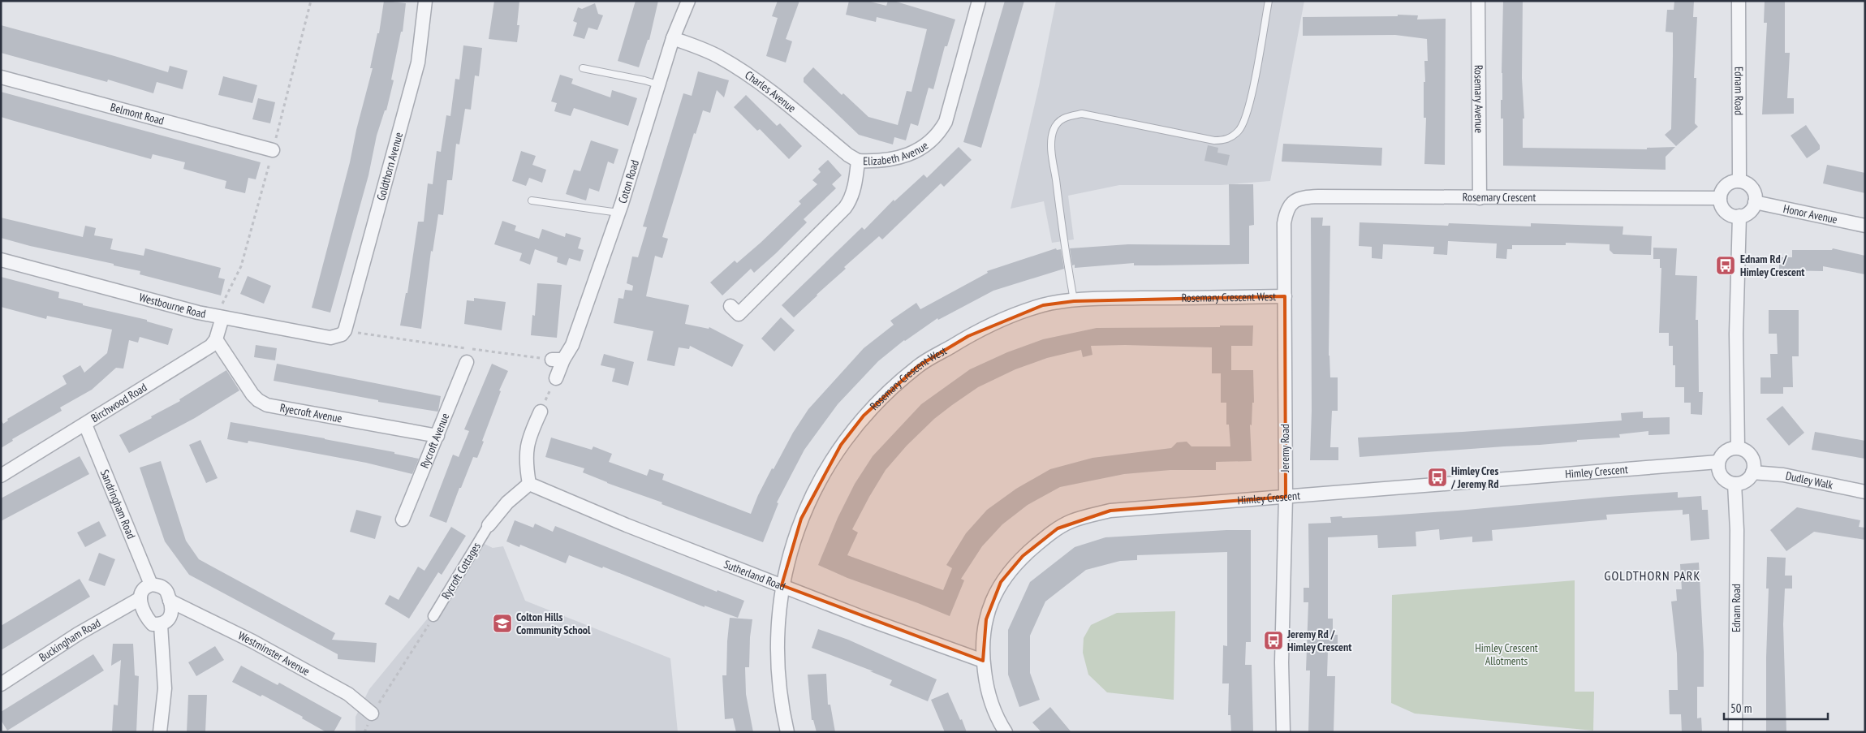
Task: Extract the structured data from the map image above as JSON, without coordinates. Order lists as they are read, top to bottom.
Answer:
{
  "streets": {
    "street": [
      "Ednam Road",
      "Charles Avenue",
      "Rosemary Avenue",
      "Belmont Road",
      "Elizabeth Avenue",
      "Goldthorn Avenue",
      "Coton Road",
      "Rosemary Crescent",
      "Honor Avenue",
      "Rosemary Crescent West",
      "Westbourne Road",
      "Birchwood Road",
      "Ryecroft Avenue",
      "Rycroft Avenue",
      "Jeremy Road",
      "Himley Crescent",
      "Dudley Walk",
      "Sandringham Road",
      "Rycroft Cottages",
      "Sutherland Road",
      "Buckingham Road",
      "Westminster Avenue"
    ]
  },
  "crossings": [
    ["Ednam Road", "Rosemary Crescent"],
    ["Ednam Road", "Honor Avenue"],
    ["Ednam Road", "Himley Crescent"],
    ["Ednam Road", "Dudley Walk"],
    ["Charles Avenue", "Elizabeth Avenue"],
    ["Charles Avenue", "Coton Road"],
    ["Rosemary Avenue", "Rosemary Crescent"],
    ["Goldthorn Avenue", "Westbourne Road"],
    ["Rosemary Crescent", "Honor Avenue"],
    ["Rosemary Crescent", "Jeremy Road"],
    ["Rosemary Crescent West", "Jeremy Road"],
    ["Rosemary Crescent West", "Sutherland Road"],
    ["Birchwood Road", "Ryecroft Avenue"],
    ["Birchwood Road", "Sandringham Road"],
    ["Ryecroft Avenue", "Rycroft Avenue"],
    ["Jeremy Road", "Himley Crescent"],
    ["Himley Crescent", "Dudley Walk"],
    ["Himley Crescent", "Sutherland Road"],
    ["Sandringham Road", "Buckingham Road"],
    ["Sandringham Road", "Westminster Avenue"],
    ["Buckingham Road", "Westminster Avenue"]
  ],
  "districts": ["GOLDTHORN PARK"],
  "parks": ["Himley Crescent Allotments"],
  "places": {
    "bus stop": ["Ednam Rd / Himley Crescent", "Himley Cres / Jeremy Rd", "Jeremy Rd / Himley Crescent"],
    "school or university": ["Colton Hills Community School"]
  },
  "scale_bar": "50 m"
}
